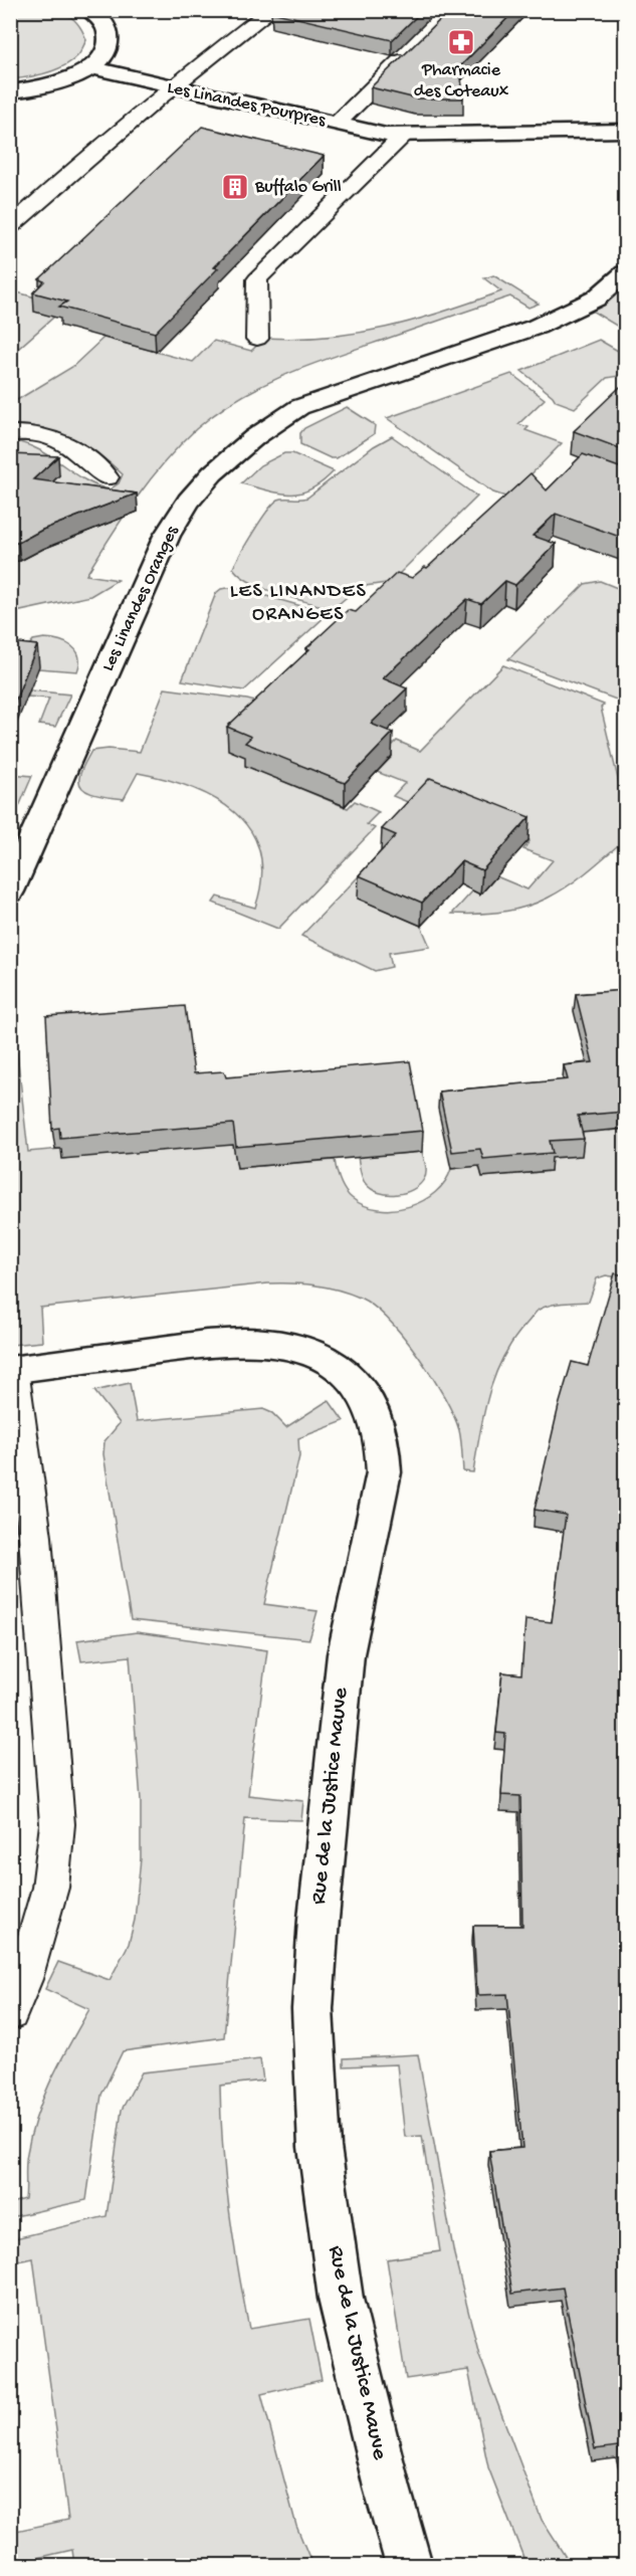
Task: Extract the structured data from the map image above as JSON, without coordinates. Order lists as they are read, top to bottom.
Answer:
{
  "streets": {
    "street": ["Les Linandes Pourpres", "Les Linandes Oranges", "Rue de la Justice Mauve"]
  },
  "districts": ["LES LINANDES ORANGES"],
  "places": {
    "pharmacy": ["Pharmacie des Coteaux"],
    "building": ["Buffalo Grill"]
  }
}
